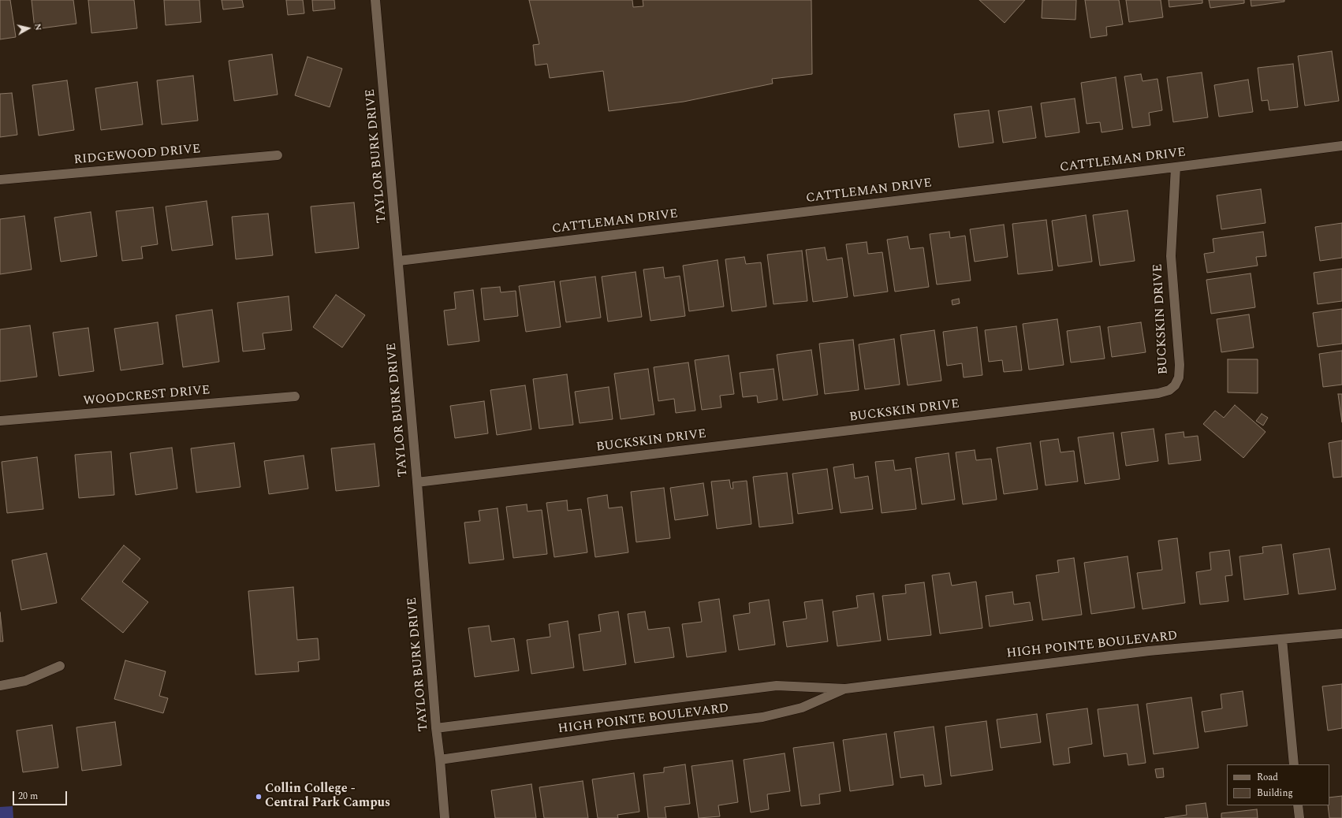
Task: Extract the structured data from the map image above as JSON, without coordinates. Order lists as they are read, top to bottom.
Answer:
{
  "streets": {
    "street": [
      "RIDGEWOOD DRIVE",
      "TAYLOR BURK DRIVE",
      "CATTLEMAN DRIVE",
      "BUCKSKIN DRIVE",
      "WOODCREST DRIVE",
      "HIGH POINTE BOULEVARD"
    ]
  },
  "crossings": [
    ["TAYLOR BURK DRIVE", "CATTLEMAN DRIVE"],
    ["TAYLOR BURK DRIVE", "BUCKSKIN DRIVE"],
    ["TAYLOR BURK DRIVE", "HIGH POINTE BOULEVARD"],
    ["CATTLEMAN DRIVE", "BUCKSKIN DRIVE"]
  ],
  "places": ["Collin College - Central Park Campus"],
  "legend": ["Road", "Building"],
  "scale_bar": "20 m",
  "north": "right"
}
